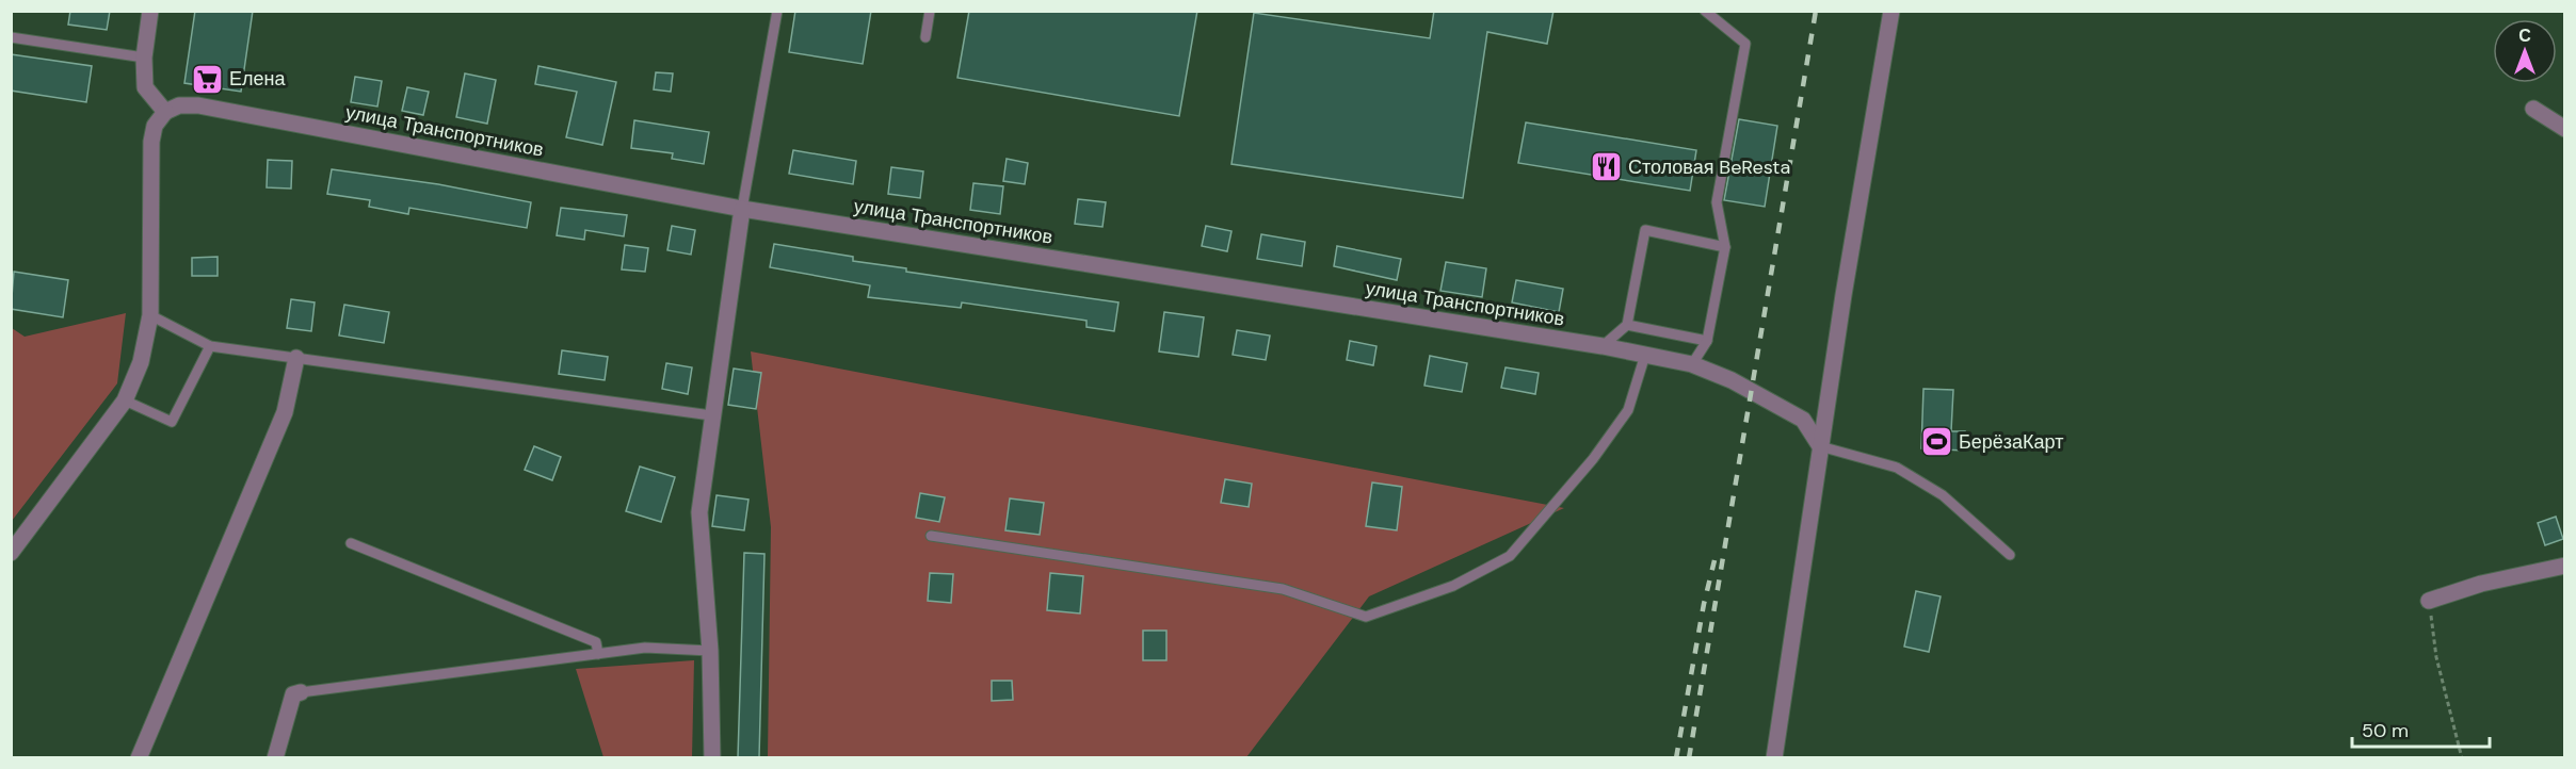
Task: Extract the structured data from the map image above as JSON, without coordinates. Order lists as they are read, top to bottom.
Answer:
{
  "streets": {
    "street": ["улица Транспортников"]
  },
  "places": {
    "supermarket": ["Елена"],
    "restaurant": ["Столовая BeResta"],
    "sports": ["БерёзаКарт"]
  },
  "scale_bar": "50 m",
  "north": "top"
}
